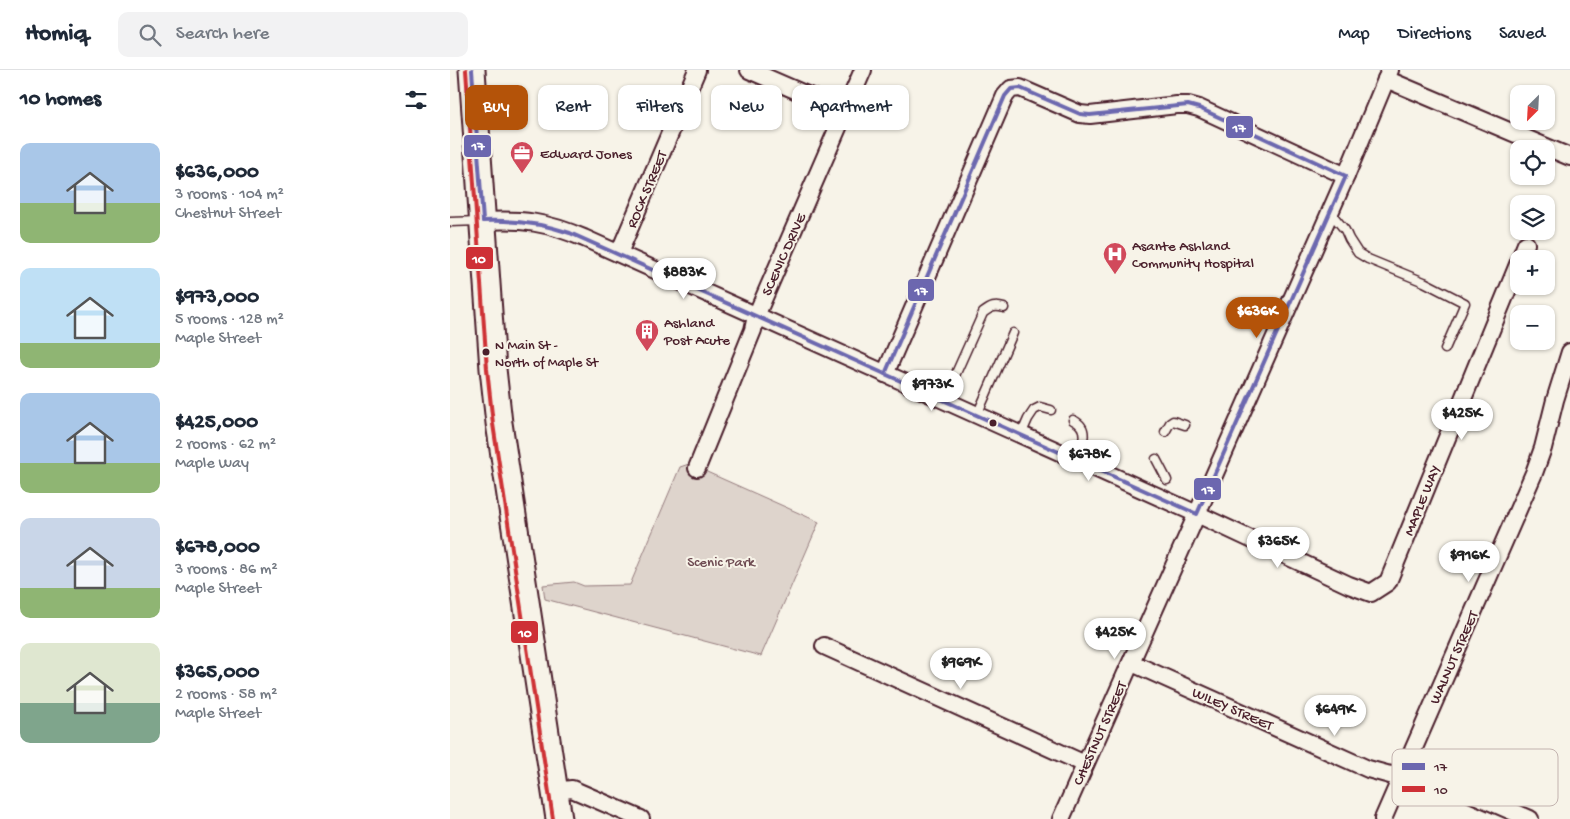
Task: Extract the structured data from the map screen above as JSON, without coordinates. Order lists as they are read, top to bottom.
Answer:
{
  "streets": {
    "street": [
      "ROCK STREET",
      "SCENIC DRIVE",
      "MAPLE WAY",
      "WALNUT STREET",
      "WILEY STREET",
      "CHESTNUT STREET"
    ]
  },
  "crossings": [
    ["MAPLE WAY", "CHESTNUT STREET"],
    ["WILEY STREET", "CHESTNUT STREET"]
  ],
  "parks": ["Scenic Park"],
  "places": {
    "office": ["Edward Jones"],
    "hospital": ["Asante Ashland Community Hospital"],
    "other": ["N Main St - North of Maple St"],
    "building": ["Ashland Post Acute"]
  },
  "lines": ["transit line 17", "transit line 10"],
  "legend": ["17", "10"],
  "north": "bottom left",
  "page": {
    "header": "Homiq",
    "search": "Search here",
    "nav": ["Map", "Directions", "Saved"],
    "heading": "10 homes",
    "map_buttons": ["+", "−"],
    "chip": [
      "Buy",
      "Rent",
      "Filters",
      "New",
      "Apartment"
    ],
    "list": [
      {
        "name": "$636,000",
        "note": "3 rooms · 104 m² · Chestnut Street"
      },
      {
        "name": "$973,000",
        "note": "5 rooms · 128 m² · Maple Street"
      },
      {
        "name": "$425,000",
        "note": "2 rooms · 62 m² · Maple Way"
      },
      {
        "name": "$678,000",
        "note": "3 rooms · 86 m² · Maple Street"
      },
      {
        "name": "$365,000",
        "note": "2 rooms · 58 m² · Maple Street"
      }
    ],
    "price": [
      "$883K",
      "$636K",
      "$973K",
      "$425K",
      "$678K",
      "$365K",
      "$916K",
      "$425K",
      "$969K",
      "$649K"
    ]
  }
}
